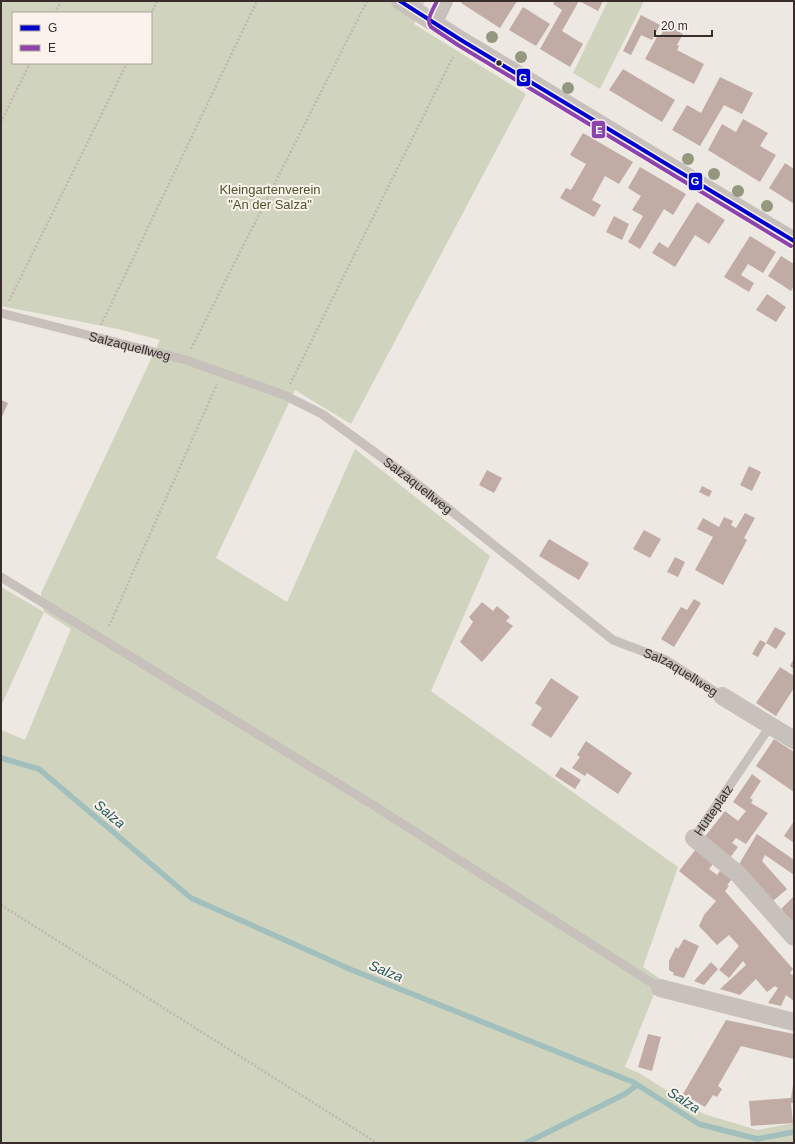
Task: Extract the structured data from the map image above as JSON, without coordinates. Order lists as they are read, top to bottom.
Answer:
{
  "streets": {
    "street": ["Salzaquellweg", "Hütteplatz"]
  },
  "crossings": [
    ["Salzaquellweg", "Hütteplatz"]
  ],
  "water": ["Salza"],
  "parks": ["Kleingartenverein \"An der Salza\""],
  "lines": ["transit line G", "transit line E"],
  "legend": ["G", "E"],
  "scale_bar": "20 m"
}
